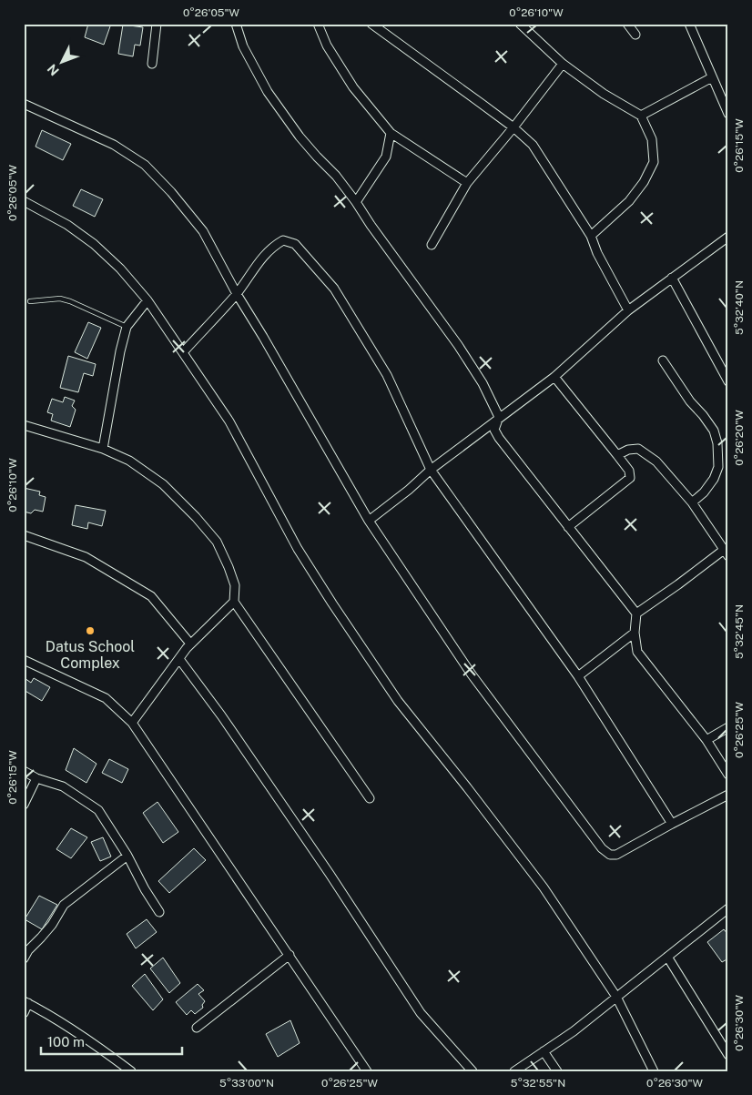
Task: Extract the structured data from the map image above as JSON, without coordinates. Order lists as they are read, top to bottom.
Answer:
{
  "places": ["Datus School Complex"],
  "scale_bar": "100 m",
  "north": "bottom left",
  "coordinates": [
    "0°26'05\"W",
    "0°26'10\"W",
    "0°26'15\"W",
    "5°32'40\"N",
    "0°26'20\"W",
    "5°32'45\"N",
    "0°26'25\"W",
    "0°26'30\"W",
    "5°33'00\"N",
    "5°32'55\"N"
  ]
}
